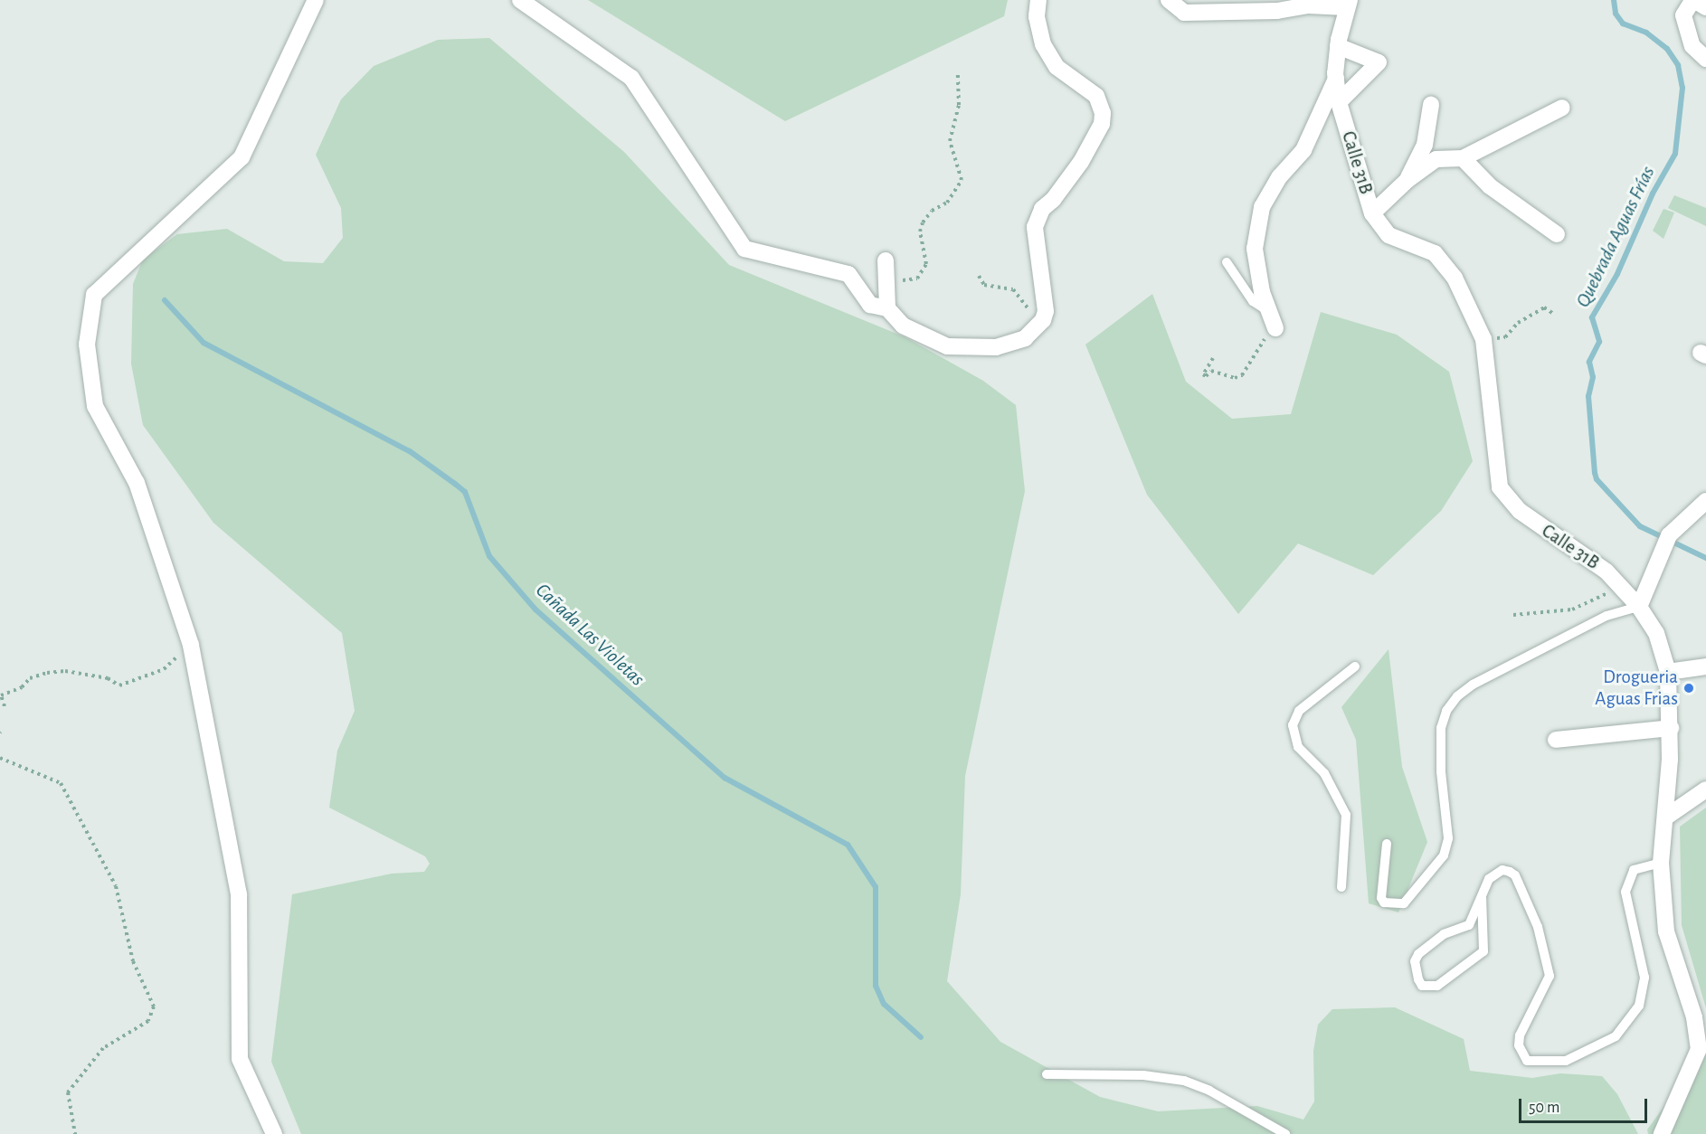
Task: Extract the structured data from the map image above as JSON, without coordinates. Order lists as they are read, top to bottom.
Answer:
{
  "streets": {
    "street": ["Calle 31B"]
  },
  "water": ["Quebrada Aguas Frías", "Cañada Las Violetas"],
  "places": ["Drogueria Aguas Frias"],
  "scale_bar": "50 m"
}
